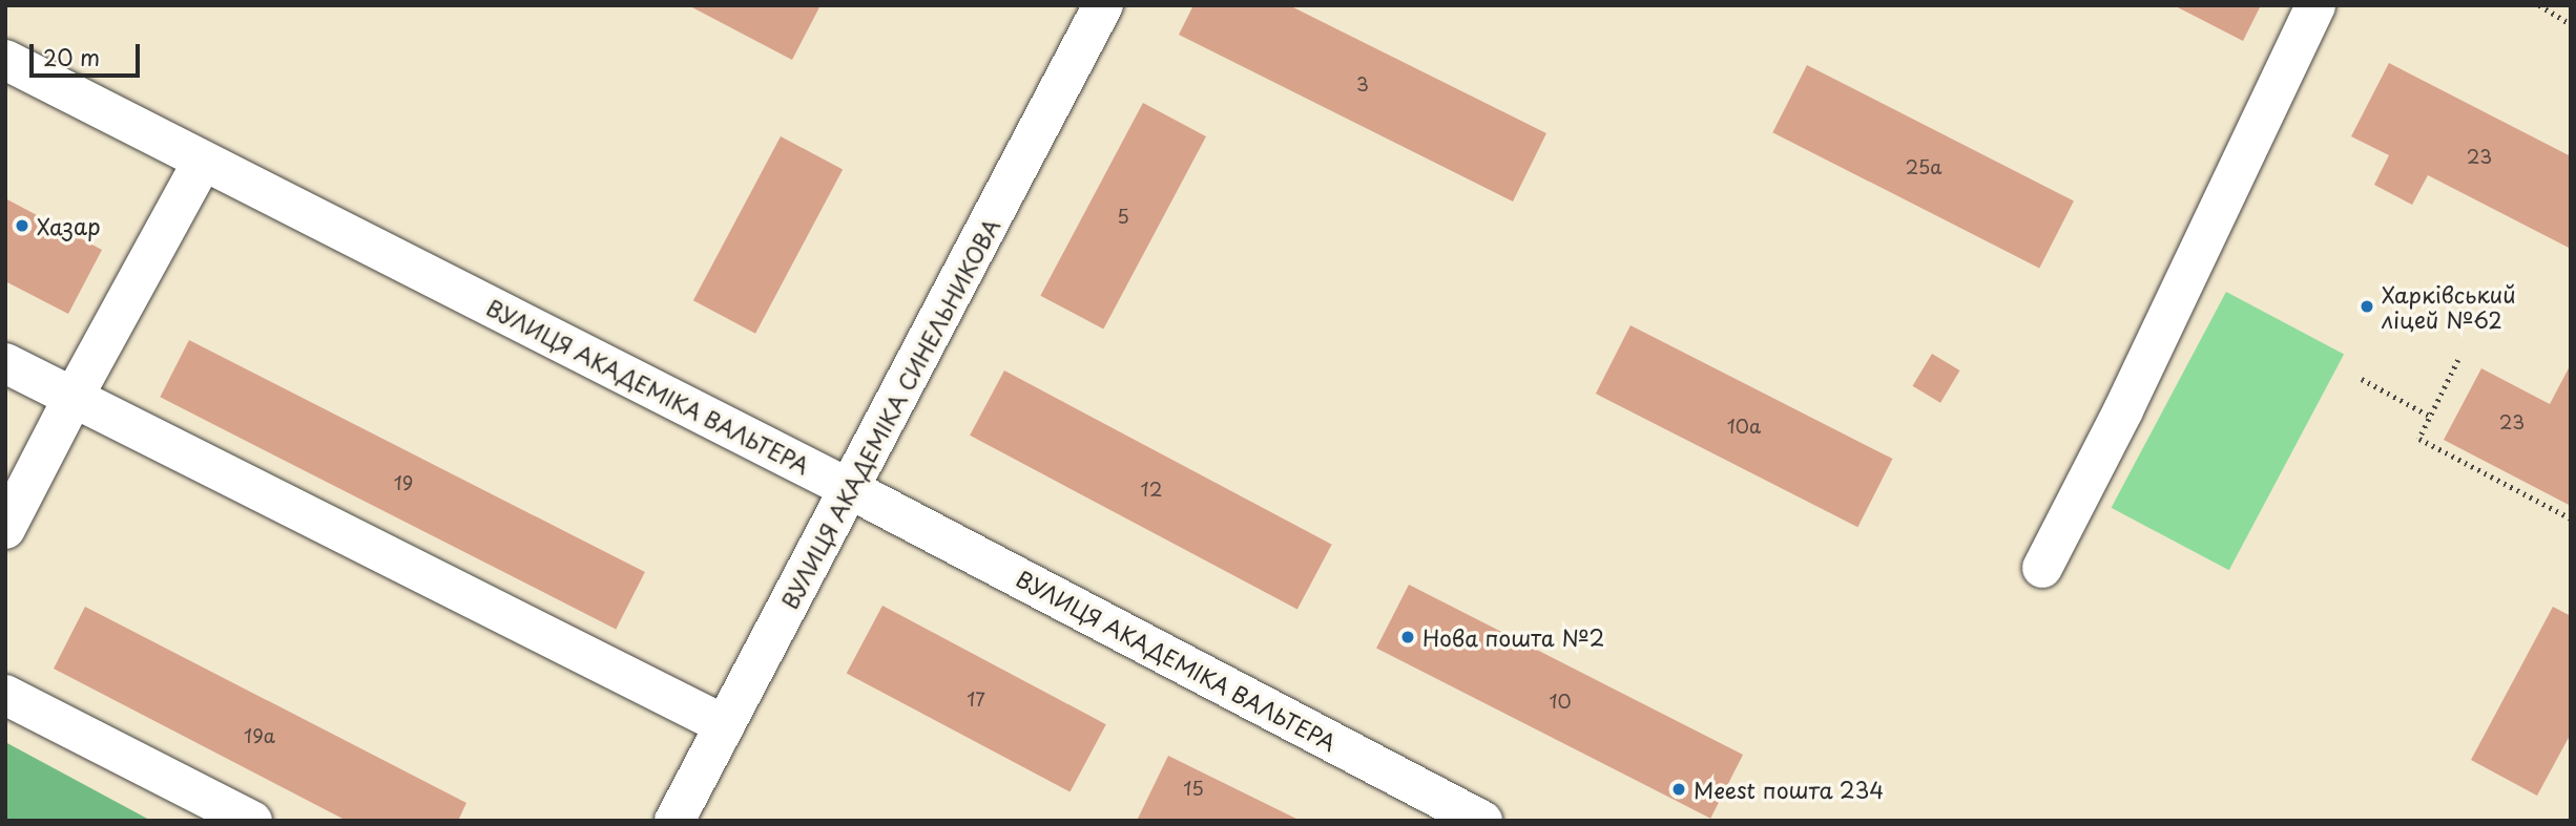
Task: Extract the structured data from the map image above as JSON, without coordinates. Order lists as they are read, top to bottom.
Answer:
{
  "streets": {
    "street": ["ВУЛИЦЯ АКАДЕМІКА ВАЛЬТЕРА", "ВУЛИЦЯ АКАДЕМІКА СИНЕЛЬНИКОВА"]
  },
  "crossings": [
    ["ВУЛИЦЯ АКАДЕМІКА ВАЛЬТЕРА", "ВУЛИЦЯ АКАДЕМІКА СИНЕЛЬНИКОВА"]
  ],
  "places": [
    "Хазар",
    "Харківський ліцей №62",
    "Нова пошта №2",
    "Meest пошта 234"
  ],
  "house_numbers": [
    "3",
    "23",
    "25а",
    "5",
    "23",
    "10а",
    "19",
    "12",
    "17",
    "10",
    "19а",
    "15"
  ],
  "scale_bar": "20 m"
}
